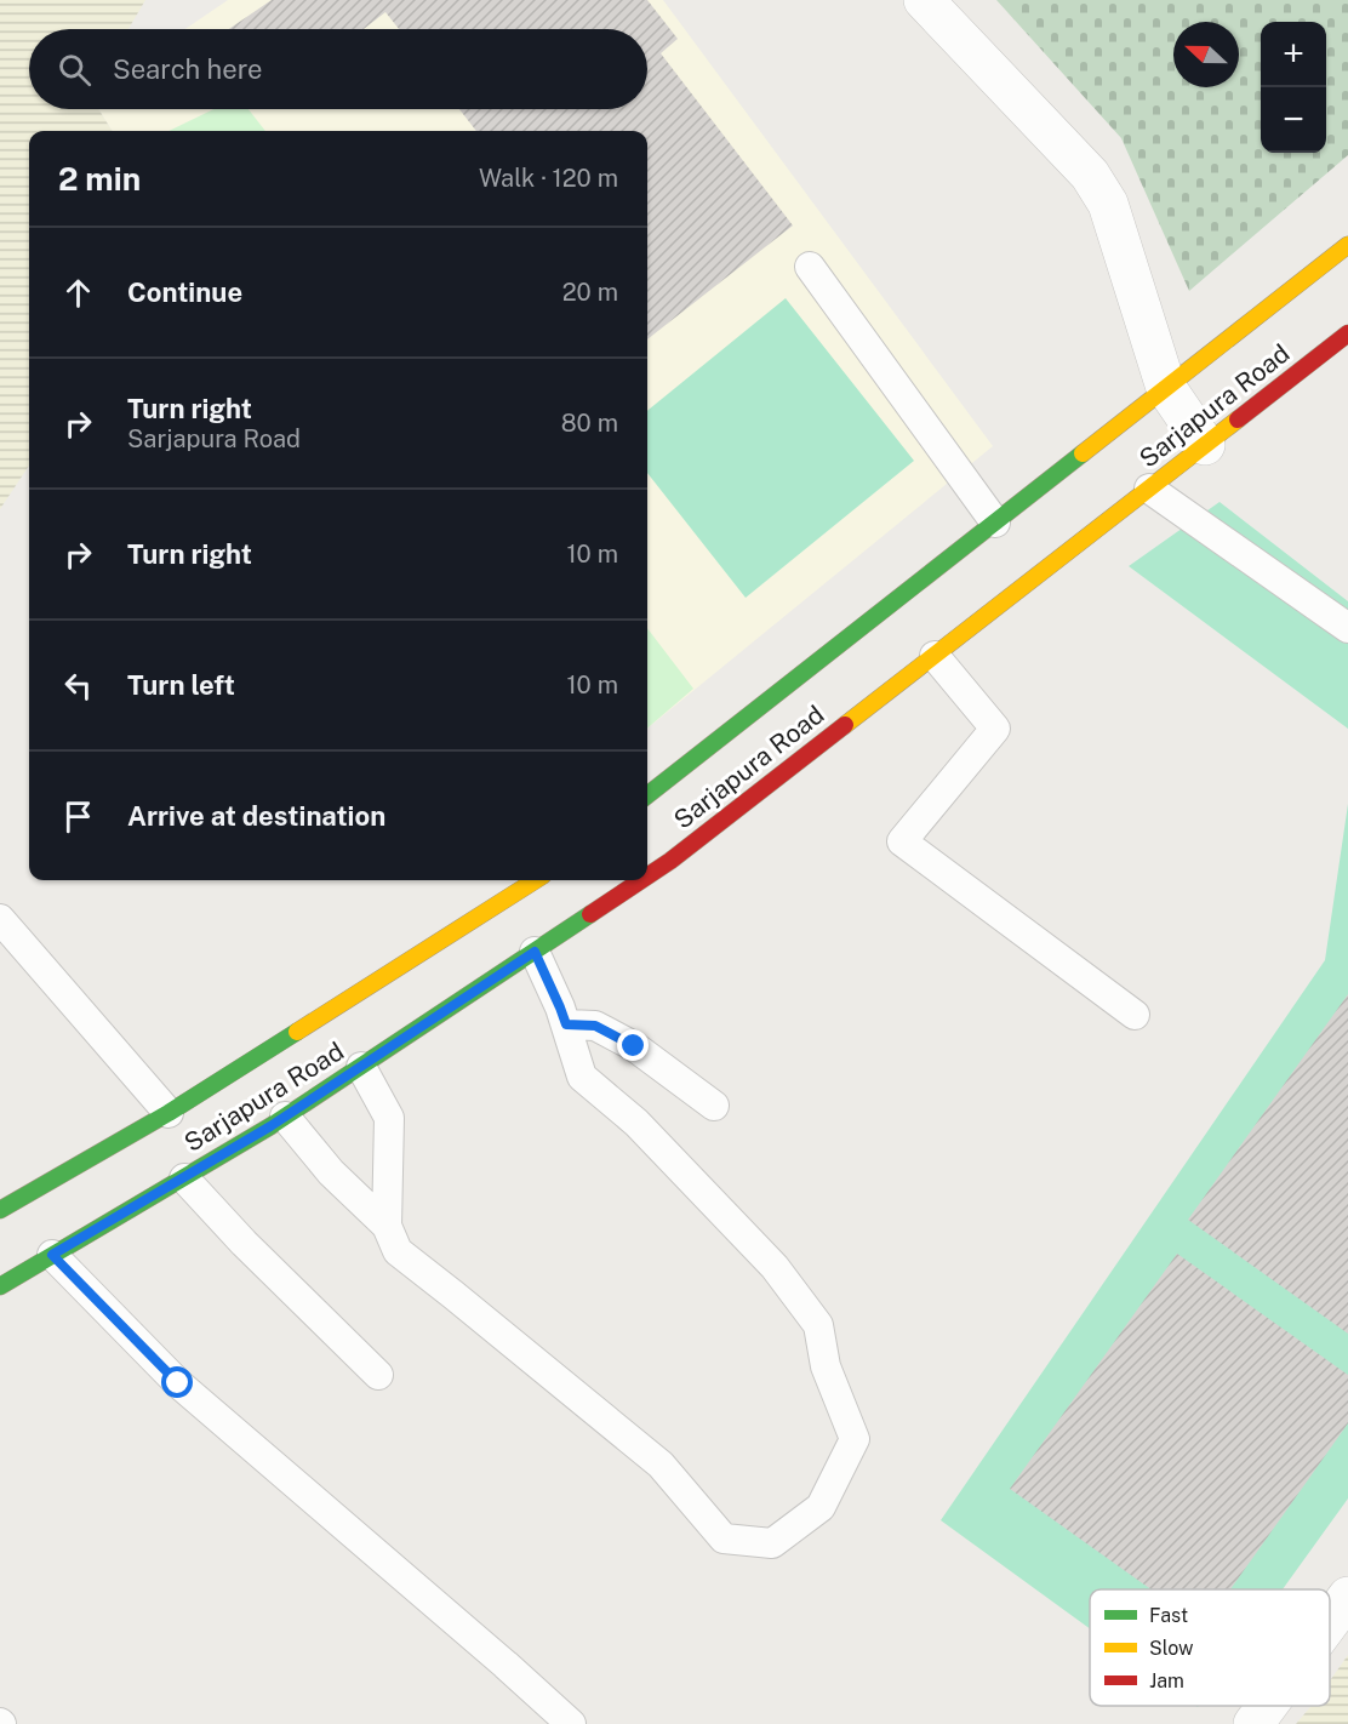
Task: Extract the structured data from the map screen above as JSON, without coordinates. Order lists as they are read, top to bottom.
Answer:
{
  "streets": {
    "main road": ["Sarjapura Road"]
  },
  "legend": ["Fast", "Slow", "Jam"],
  "north": "left",
  "page": {
    "map_buttons": ["+", "−"],
    "search": "Search here",
    "heading": ["2 min", "Walk · 120 m"],
    "list": [
      ["Continue", "20 m"],
      ["Turn right", "Sarjapura Road", "80 m"],
      ["Turn right", "10 m"],
      ["Turn left", "10 m"],
      "Arrive at destination"
    ]
  }
}
